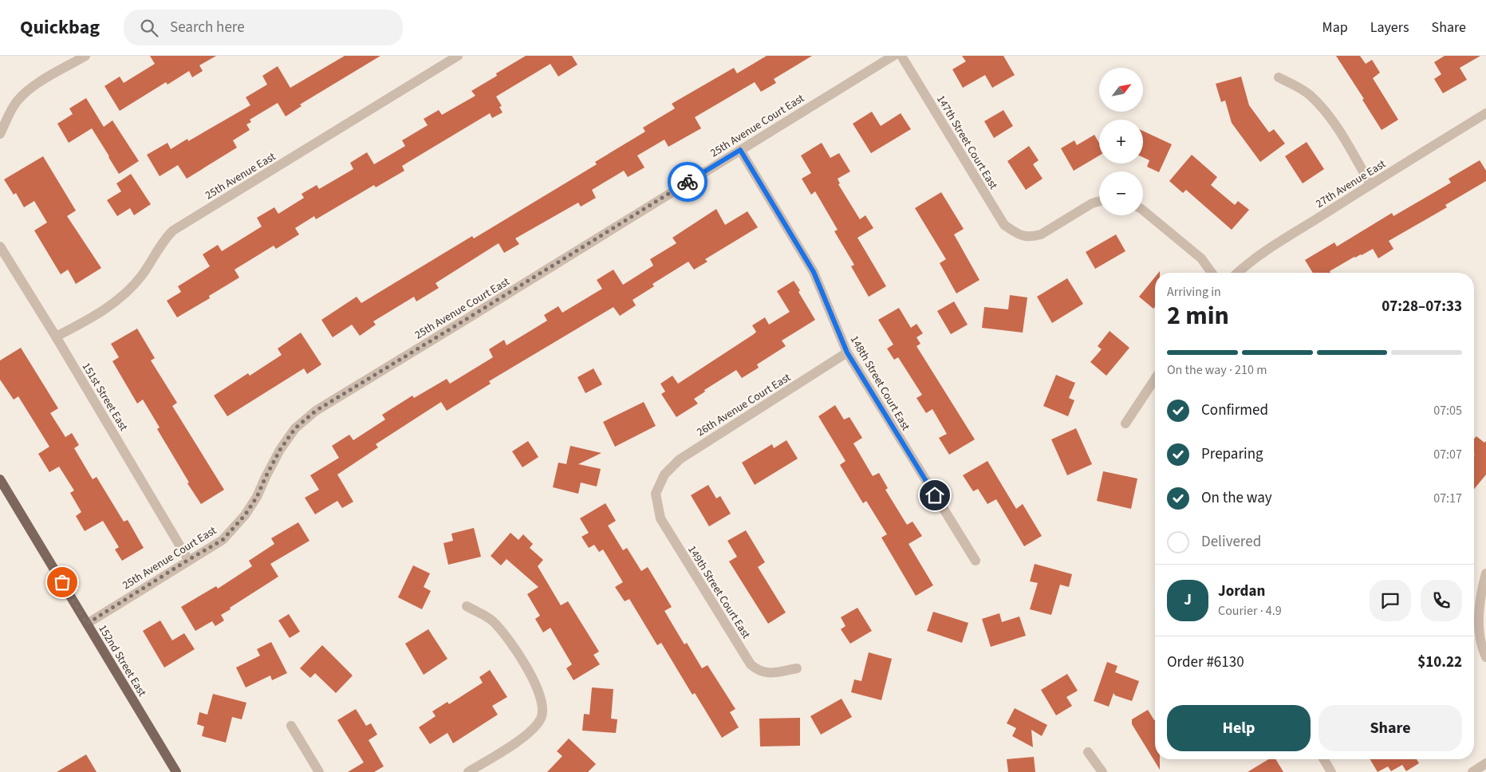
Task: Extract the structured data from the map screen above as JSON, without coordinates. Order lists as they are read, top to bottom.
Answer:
{
  "streets": {
    "main road": ["152nd Street East"],
    "street": [
      "25th Avenue Court East",
      "147th Street Court East",
      "25th Avenue East",
      "27th Avenue East",
      "148th Street Court East",
      "151st Street East",
      "26th Avenue Court East",
      "149th Street Court East"
    ]
  },
  "crossings": [
    ["25th Avenue Court East", "148th Street Court East"],
    ["25th Avenue Court East", "151st Street East"],
    ["25th Avenue Court East", "152nd Street East"],
    ["25th Avenue East", "151st Street East"],
    ["148th Street Court East", "26th Avenue Court East"],
    ["26th Avenue Court East", "149th Street Court East"]
  ],
  "north": "top right",
  "page": {
    "header": "Quickbag",
    "search": "Search here",
    "nav": ["Map", "Layers", "Share"],
    "map_buttons": ["+", "−"],
    "heading": ["2 min", "Arriving in", "07:28–07:33"],
    "panel": [
      "Jordan",
      "Courier · 4.9",
      "Order #6130",
      "$10.22"
    ],
    "bar": "On the way · 210 m",
    "list": [
      ["Confirmed", "07:05"],
      ["Preparing", "07:07"],
      ["On the way", "07:17"],
      "Delivered"
    ],
    "round": "J",
    "buttons": ["Help", "Share"]
  }
}
